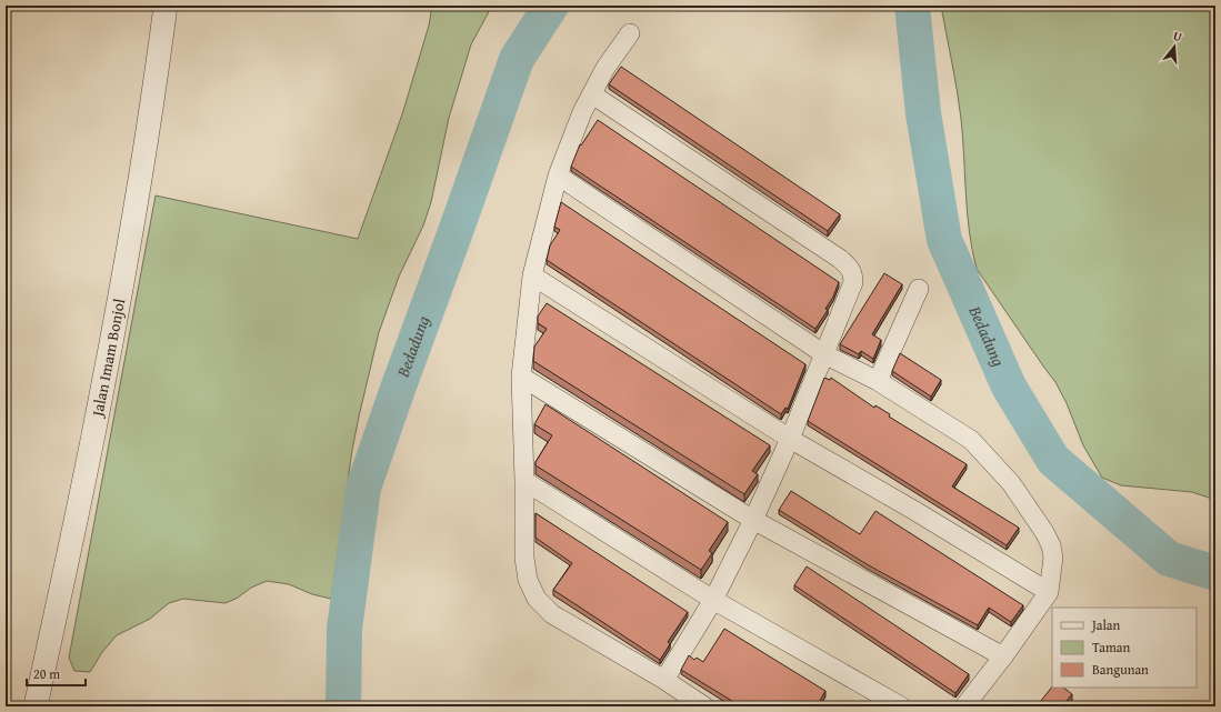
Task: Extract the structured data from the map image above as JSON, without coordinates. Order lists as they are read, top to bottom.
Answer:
{
  "streets": {
    "street": ["Jalan Imam Bonjol"]
  },
  "water": ["Bedadung"],
  "legend": ["Jalan", "Taman", "Bangunan"],
  "scale_bar": "20 m",
  "north": "top"
}
